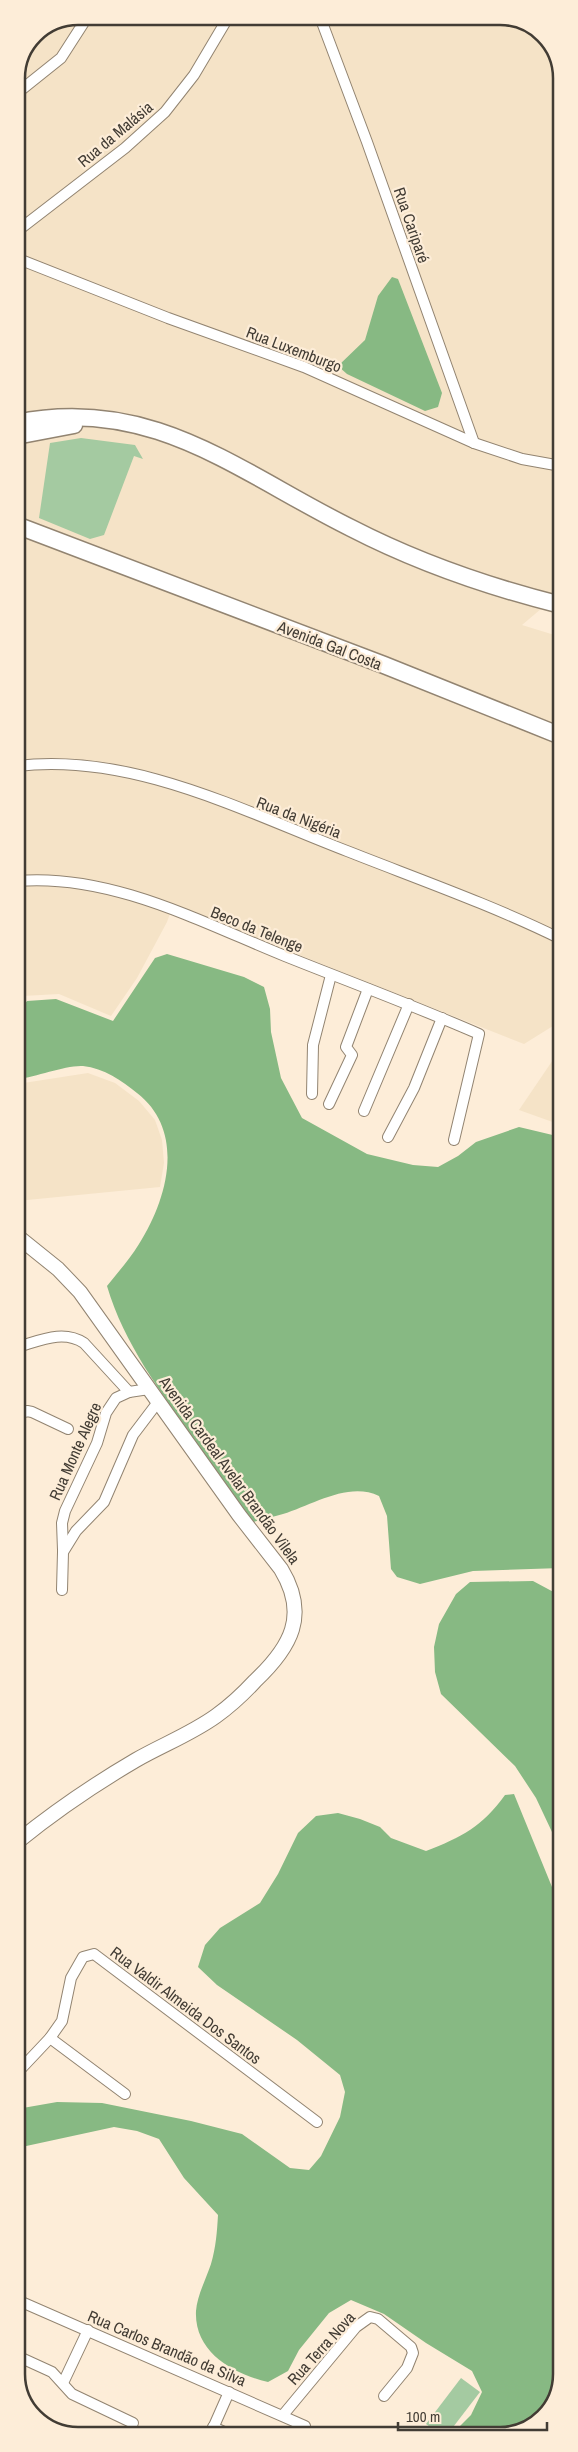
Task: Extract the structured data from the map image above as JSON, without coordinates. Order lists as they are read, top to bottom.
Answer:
{
  "streets": {
    "main road": ["Avenida Gal Costa", "Avenida Cardeal Avelar Brandão Vilela"],
    "street": [
      "Rua da Malásia",
      "Rua Cariparé",
      "Rua Luxemburgo",
      "Rua da Nigéria",
      "Beco da Telenge",
      "Rua Monte Alegre",
      "Rua Valdir Almeida Dos Santos",
      "Rua Carlos Brandão da Silva",
      "Rua Terra Nova"
    ]
  },
  "crossings": [
    ["Rua Cariparé", "Rua Luxemburgo"],
    ["Rua Monte Alegre", "Avenida Cardeal Avelar Brandão Vilela"],
    ["Rua Carlos Brandão da Silva", "Rua Terra Nova"]
  ],
  "scale_bar": "100 m"
}
